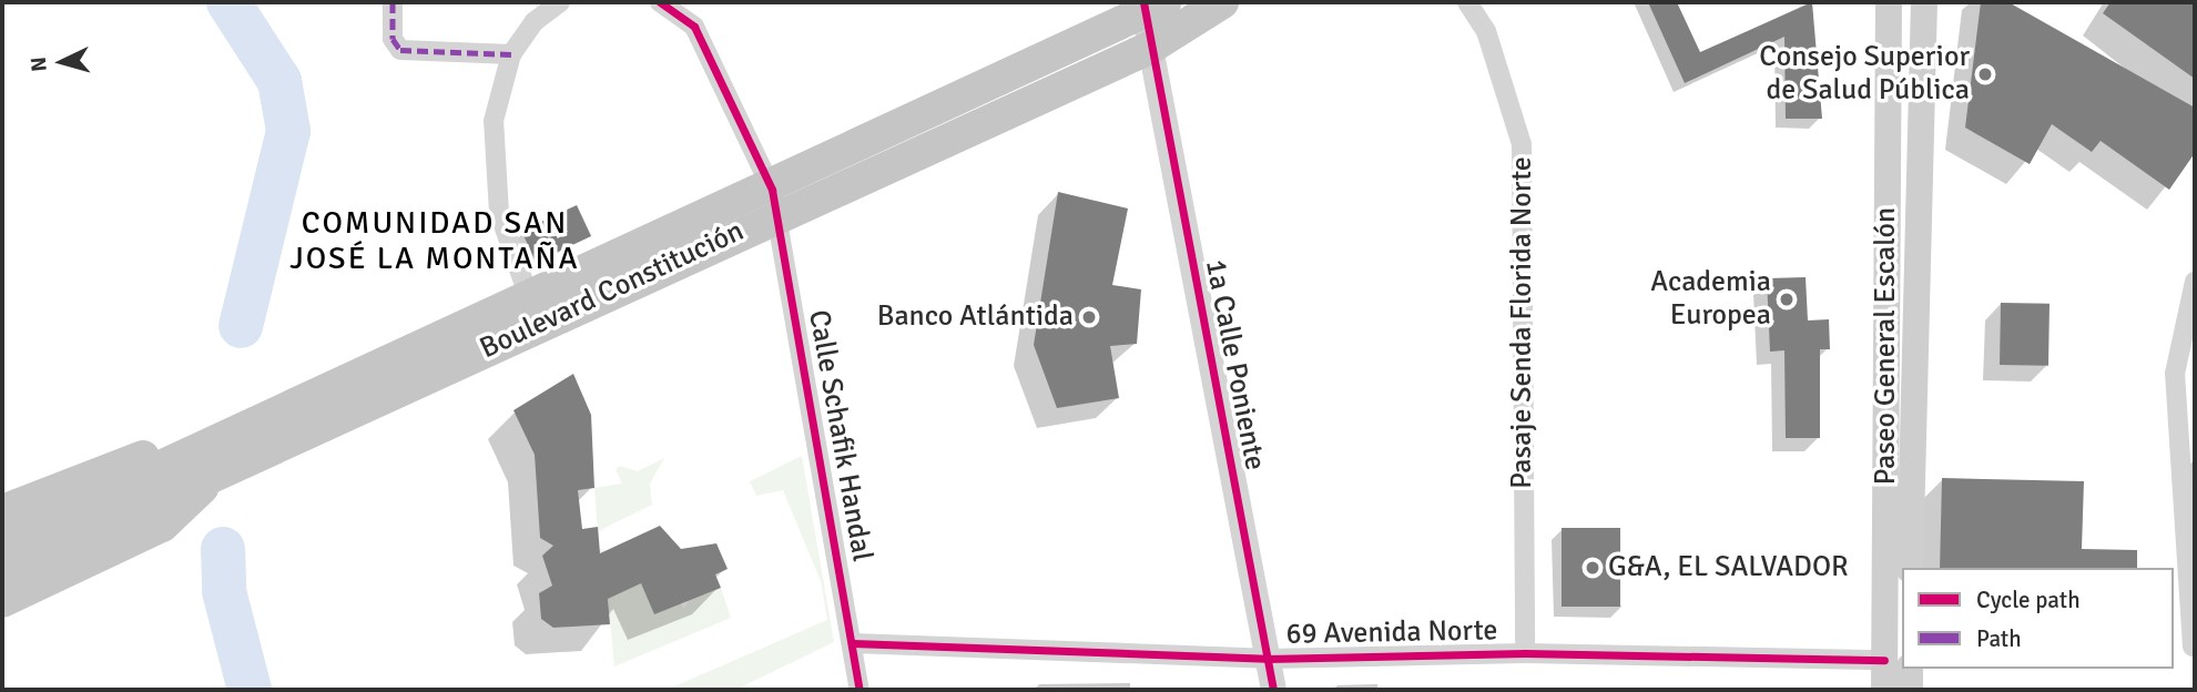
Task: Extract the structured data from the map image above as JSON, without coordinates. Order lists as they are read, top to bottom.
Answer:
{
  "streets": {
    "highway": ["Boulevard Constitución"],
    "main road": ["Paseo General Escalón"],
    "street": [
      "Pasaje Senda Florida Norte",
      "1a Calle Poniente",
      "Calle Schafik Handal",
      "69 Avenida Norte"
    ]
  },
  "crossings": [
    ["Boulevard Constitución", "1a Calle Poniente"],
    ["Boulevard Constitución", "Calle Schafik Handal"],
    ["Pasaje Senda Florida Norte", "69 Avenida Norte"],
    ["Paseo General Escalón", "69 Avenida Norte"],
    ["1a Calle Poniente", "69 Avenida Norte"],
    ["Calle Schafik Handal", "69 Avenida Norte"]
  ],
  "districts": ["COMUNIDAD SAN JOSÉ LA MONTAÑA"],
  "places": [
    "Consejo Superior de Salud Pública",
    "Academia Europea",
    "Banco Atlántida",
    "G&A, EL SALVADOR"
  ],
  "legend": ["Cycle path", "Path"],
  "north": "left"
}
